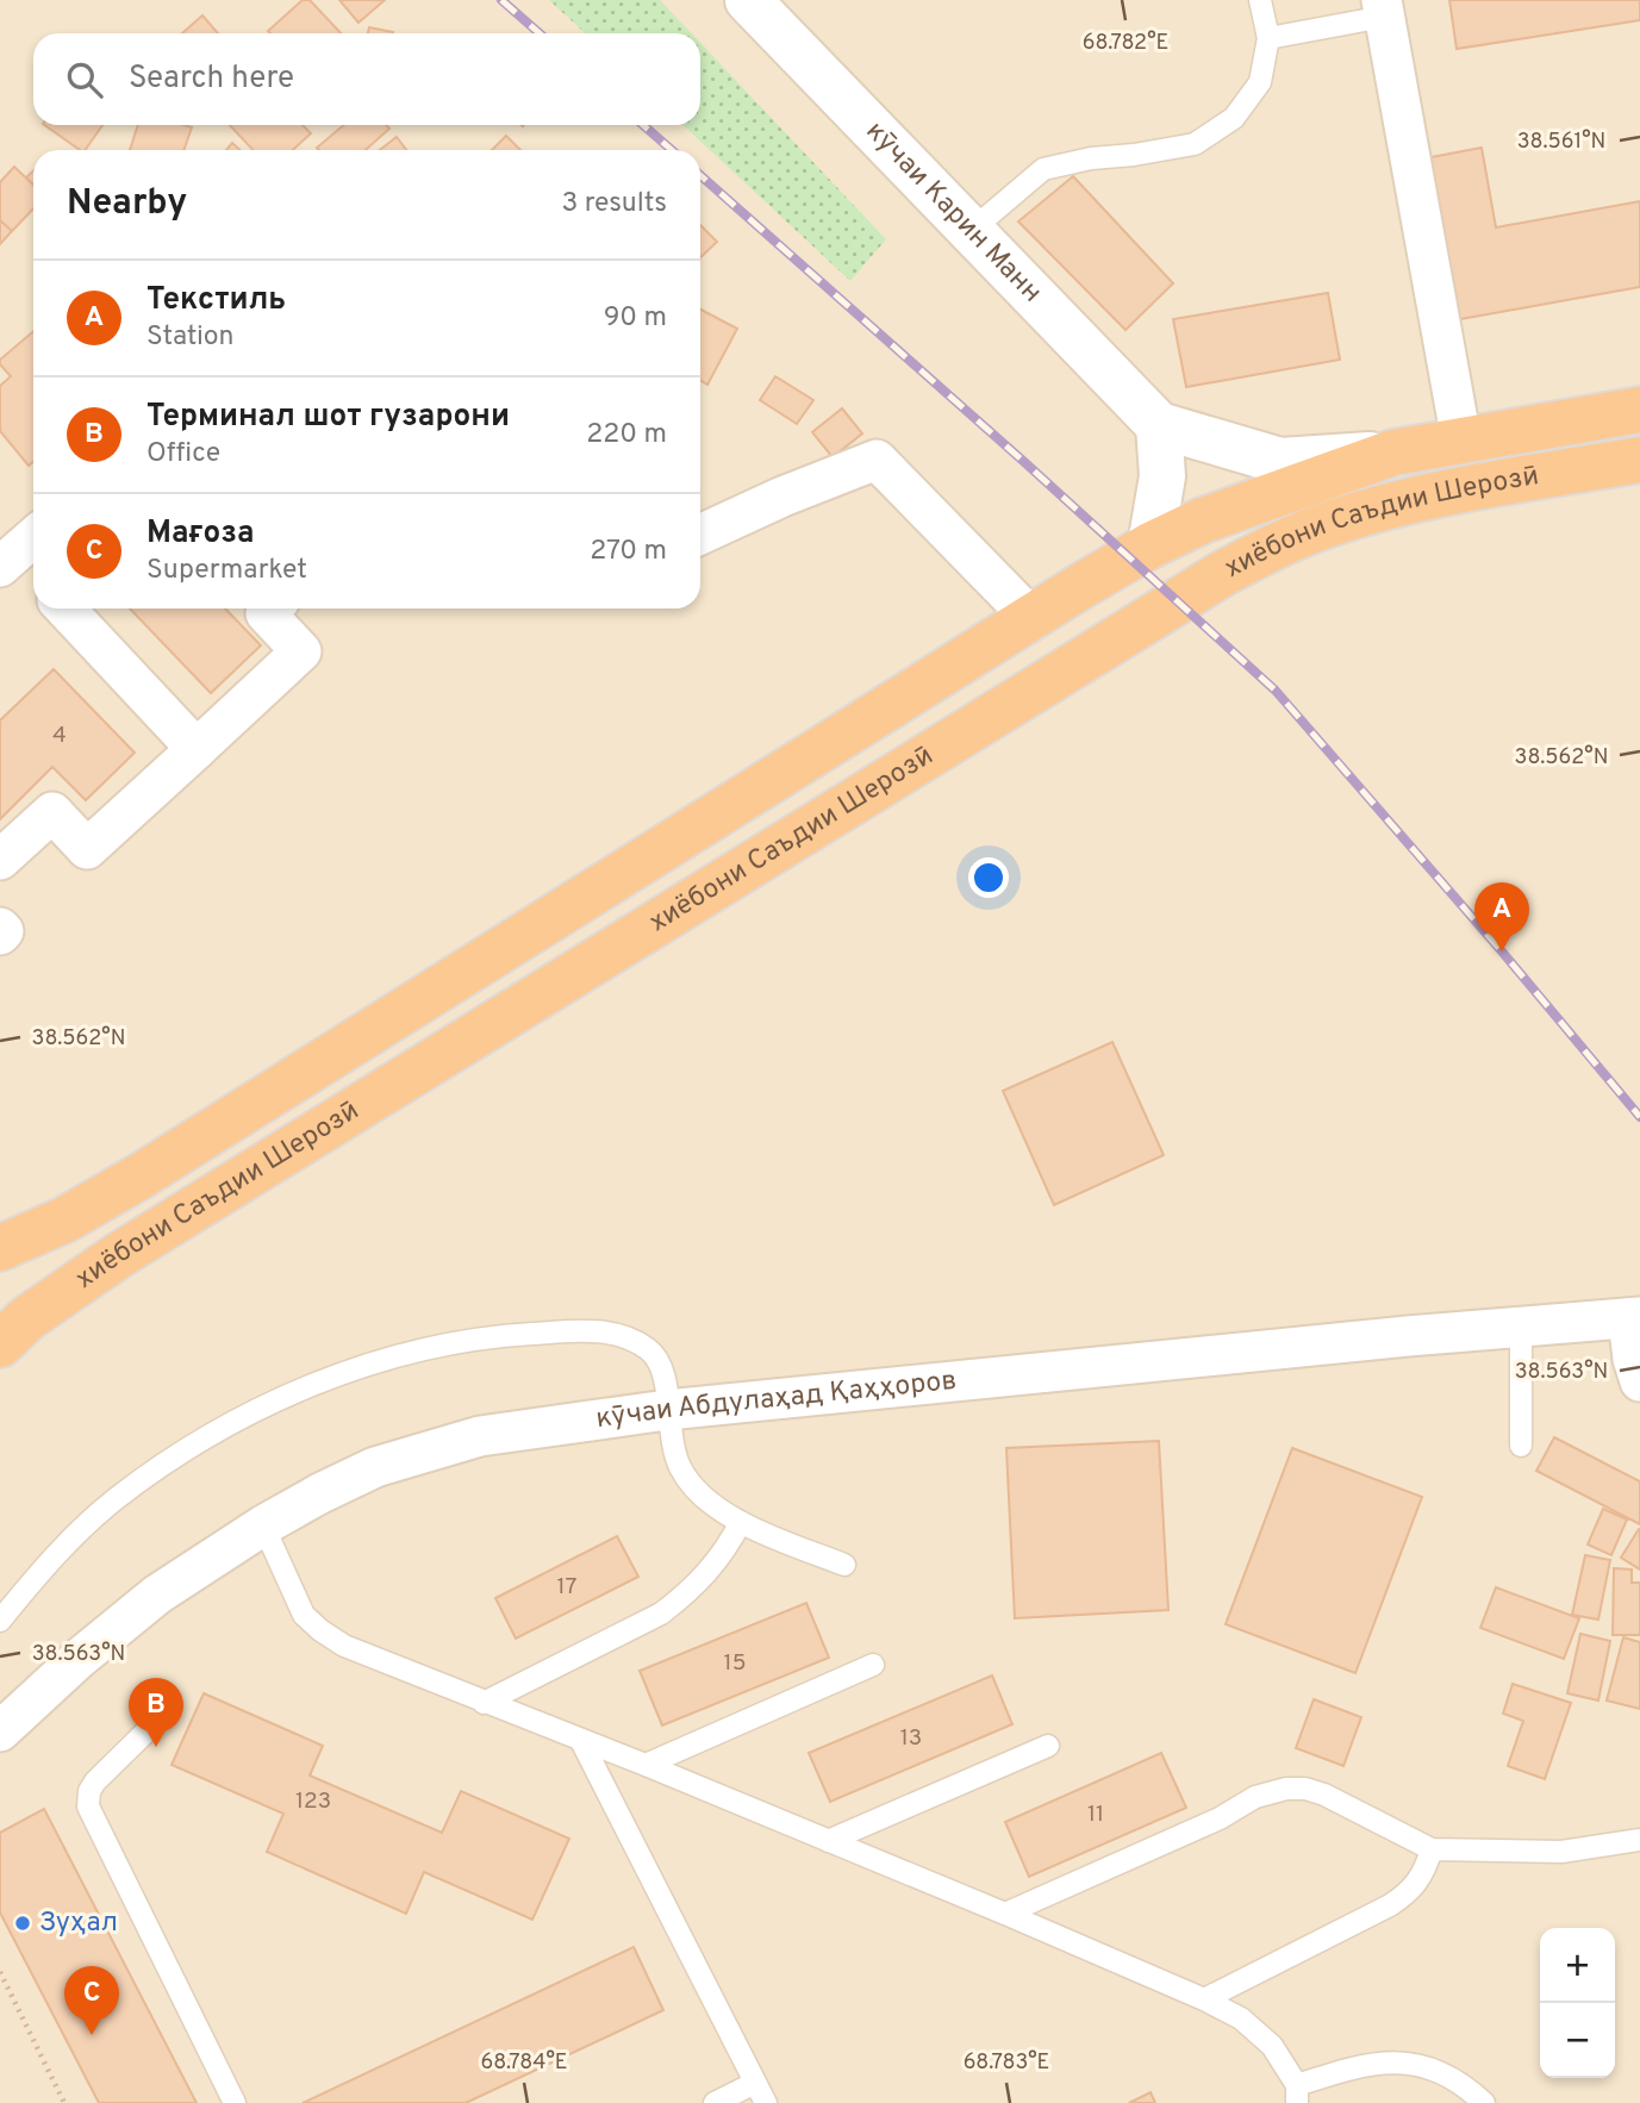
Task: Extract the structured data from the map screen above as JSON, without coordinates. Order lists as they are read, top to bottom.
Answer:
{
  "streets": {
    "highway": ["хиёбони Саъдии Шерозӣ"],
    "street": ["кӯчаи Карин Манн", "кӯчаи Абдулаҳад Қаҳҳоров"]
  },
  "crossings": [
    ["кӯчаи Карин Манн", "хиёбони Саъдии Шерозӣ"]
  ],
  "places": ["Зуҳал"],
  "house_numbers": [
    "4",
    "17",
    "15",
    "13",
    "123",
    "11"
  ],
  "page": {
    "search": "Search here",
    "heading": ["Nearby", "3 results"],
    "list": [
      {
        "mark": "A",
        "name": "Текстиль",
        "note": "Station",
        "value": "90 m"
      },
      {
        "mark": "B",
        "name": "Терминал шот гузарони",
        "note": "Office",
        "value": "220 m"
      },
      {
        "mark": "C",
        "name": "Мағоза",
        "note": "Supermarket",
        "value": "270 m"
      }
    ],
    "pins": ["A", "B", "C"],
    "map_buttons": ["+", "−"]
  },
  "coordinates": [
    "68.782°E",
    "38.561°N",
    "38.562°N",
    "38.563°N",
    "68.784°E",
    "68.783°E"
  ]
}
